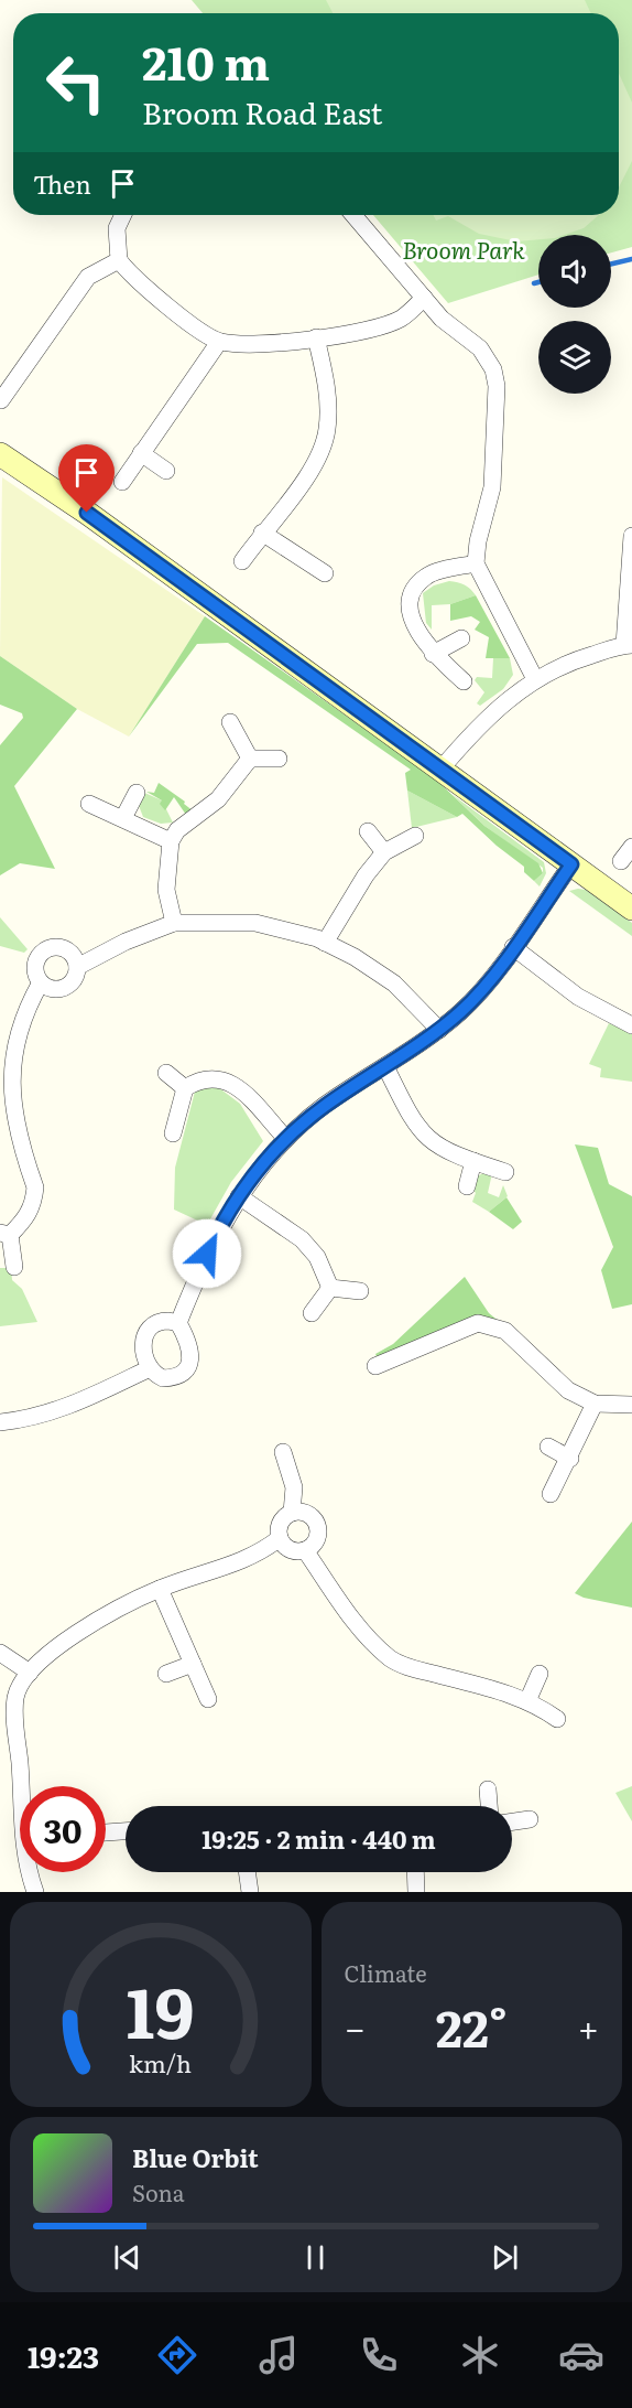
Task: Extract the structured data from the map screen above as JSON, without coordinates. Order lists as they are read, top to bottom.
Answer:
{
  "parks": ["Broom Park"],
  "page": {
    "turn": ["210 m", "Broom Road East"],
    "then": "Then",
    "limit": "30",
    "trip": "19:25 · 2 min · 440 m",
    "tile": "Climate",
    "heat": ["−", "22°", "+"],
    "song": ["Blue Orbit", "Sona"],
    "tabs": "19:23",
    "gauge": ["19", "km/h"]
  }
}
